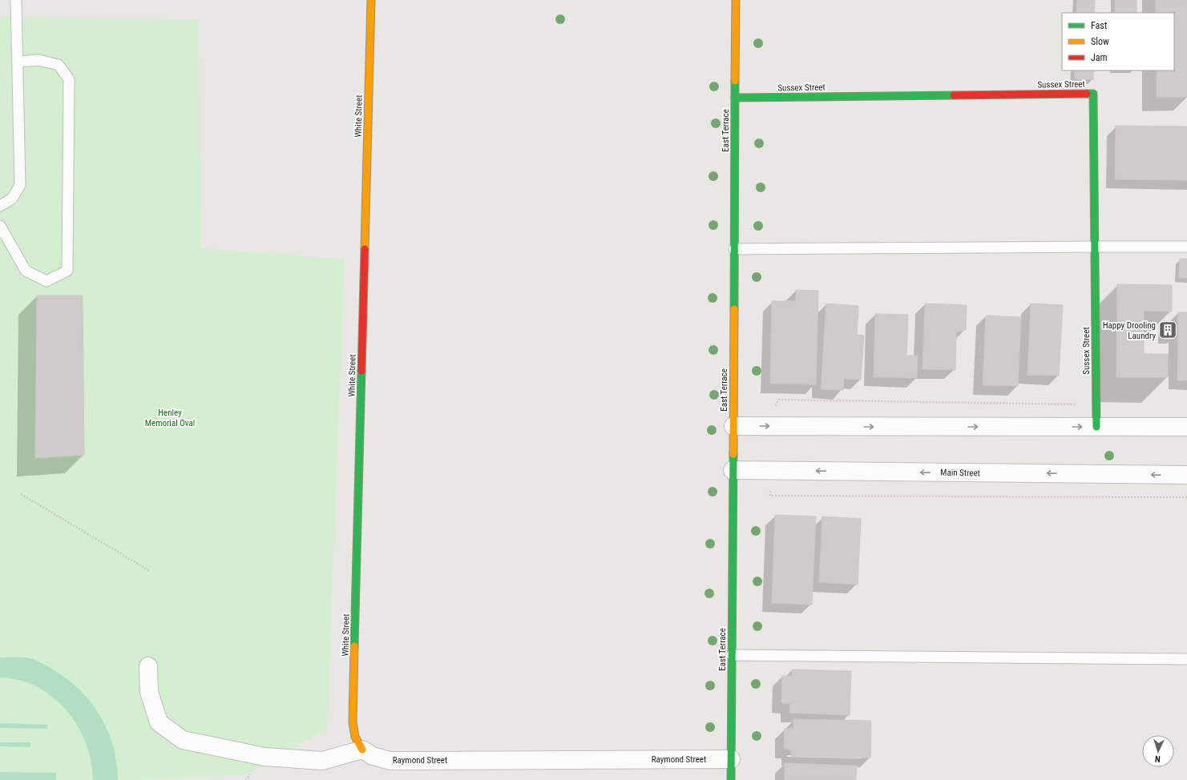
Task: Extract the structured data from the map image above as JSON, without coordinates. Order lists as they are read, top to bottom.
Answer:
{
  "streets": {
    "street": [
      "Sussex Street",
      "White Street",
      "East Terrace",
      "Main Street",
      "Raymond Street"
    ]
  },
  "crossings": [
    ["Sussex Street", "East Terrace"],
    ["White Street", "Raymond Street"],
    ["East Terrace", "Main Street"],
    ["East Terrace", "Raymond Street"]
  ],
  "parks": ["Henley Memorial Oval"],
  "places": {
    "building": ["Happy Drooling Laundry"]
  },
  "legend": ["Fast", "Slow", "Jam"],
  "north": "bottom"
}
